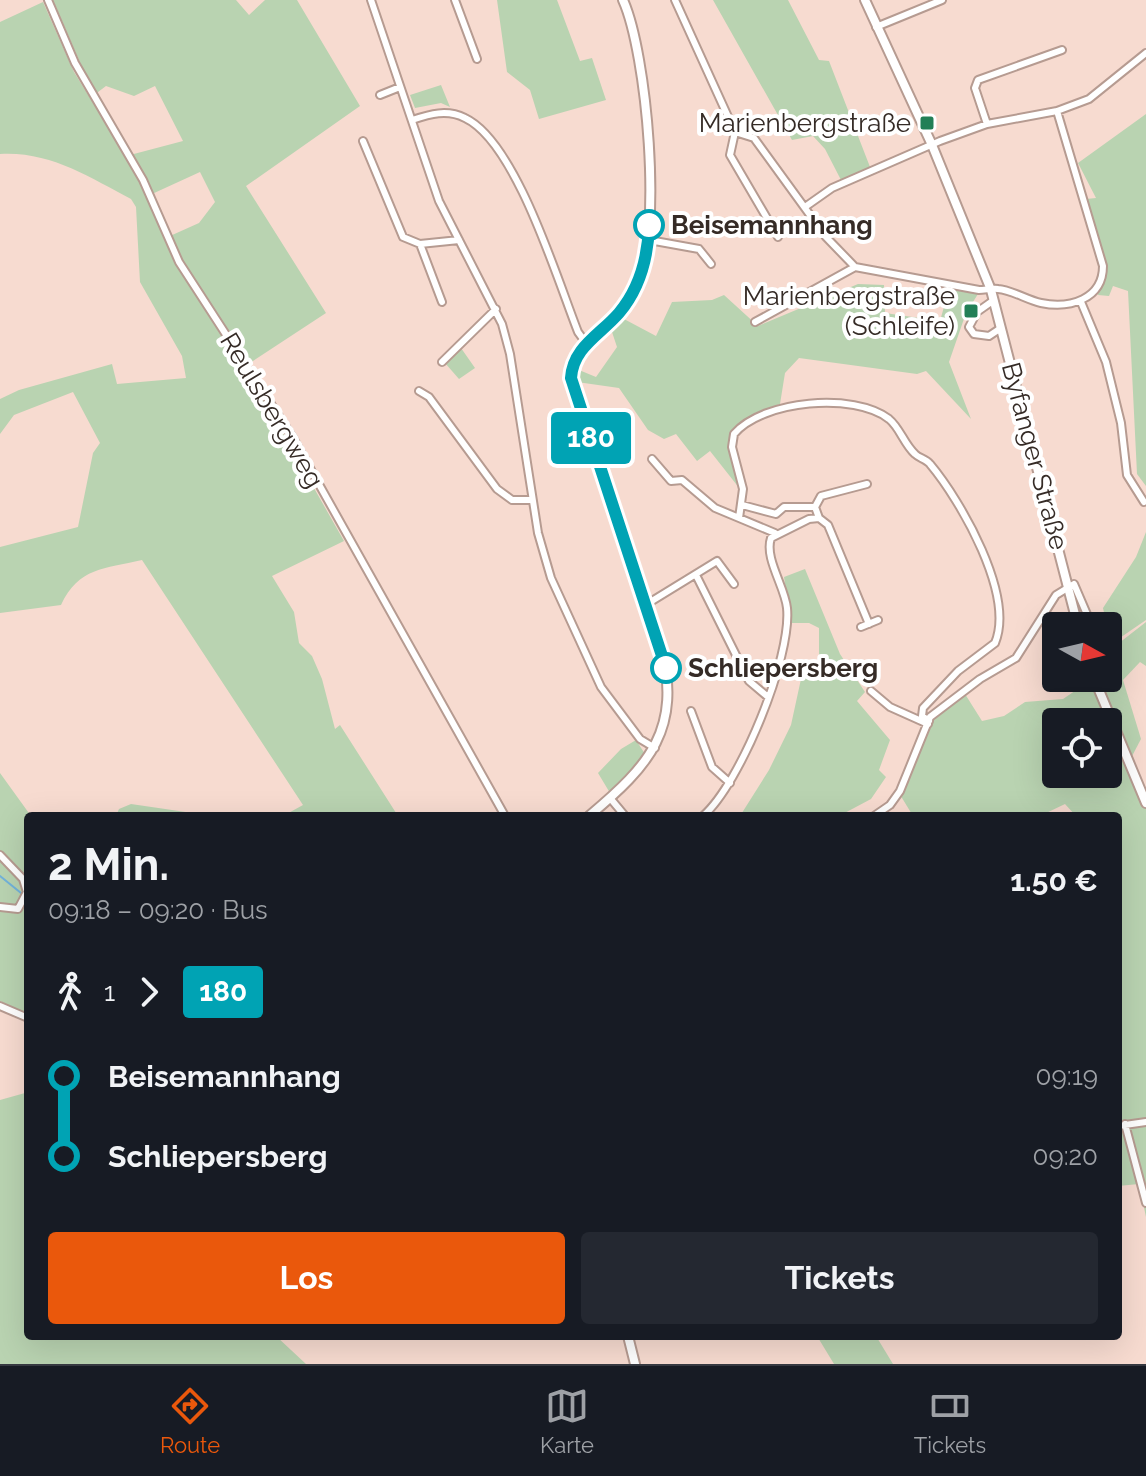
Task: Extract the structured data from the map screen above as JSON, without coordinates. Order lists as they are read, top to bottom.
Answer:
{
  "streets": {
    "street": ["Reulsbergweg", "Byfanger Straße"]
  },
  "places": {
    "transit": ["Marienbergstraße", "Marienbergstraße (Schleife)"],
    "other": ["Beisemannhang", "Schliepersberg"]
  },
  "lines": ["bus line 180"],
  "north": "right",
  "page": {
    "on_map": "180",
    "heading": ["2 Min.", "09:18 – 09:20 · Bus", "1.50 €"],
    "legs": ["1", "180"],
    "list": [
      {
        "name": "Beisemannhang",
        "value": "09:19"
      },
      {
        "name": "Schliepersberg",
        "value": "09:20"
      }
    ],
    "buttons": ["Los", "Tickets"],
    "tabs": ["Route", "Karte", "Tickets"]
  }
}
